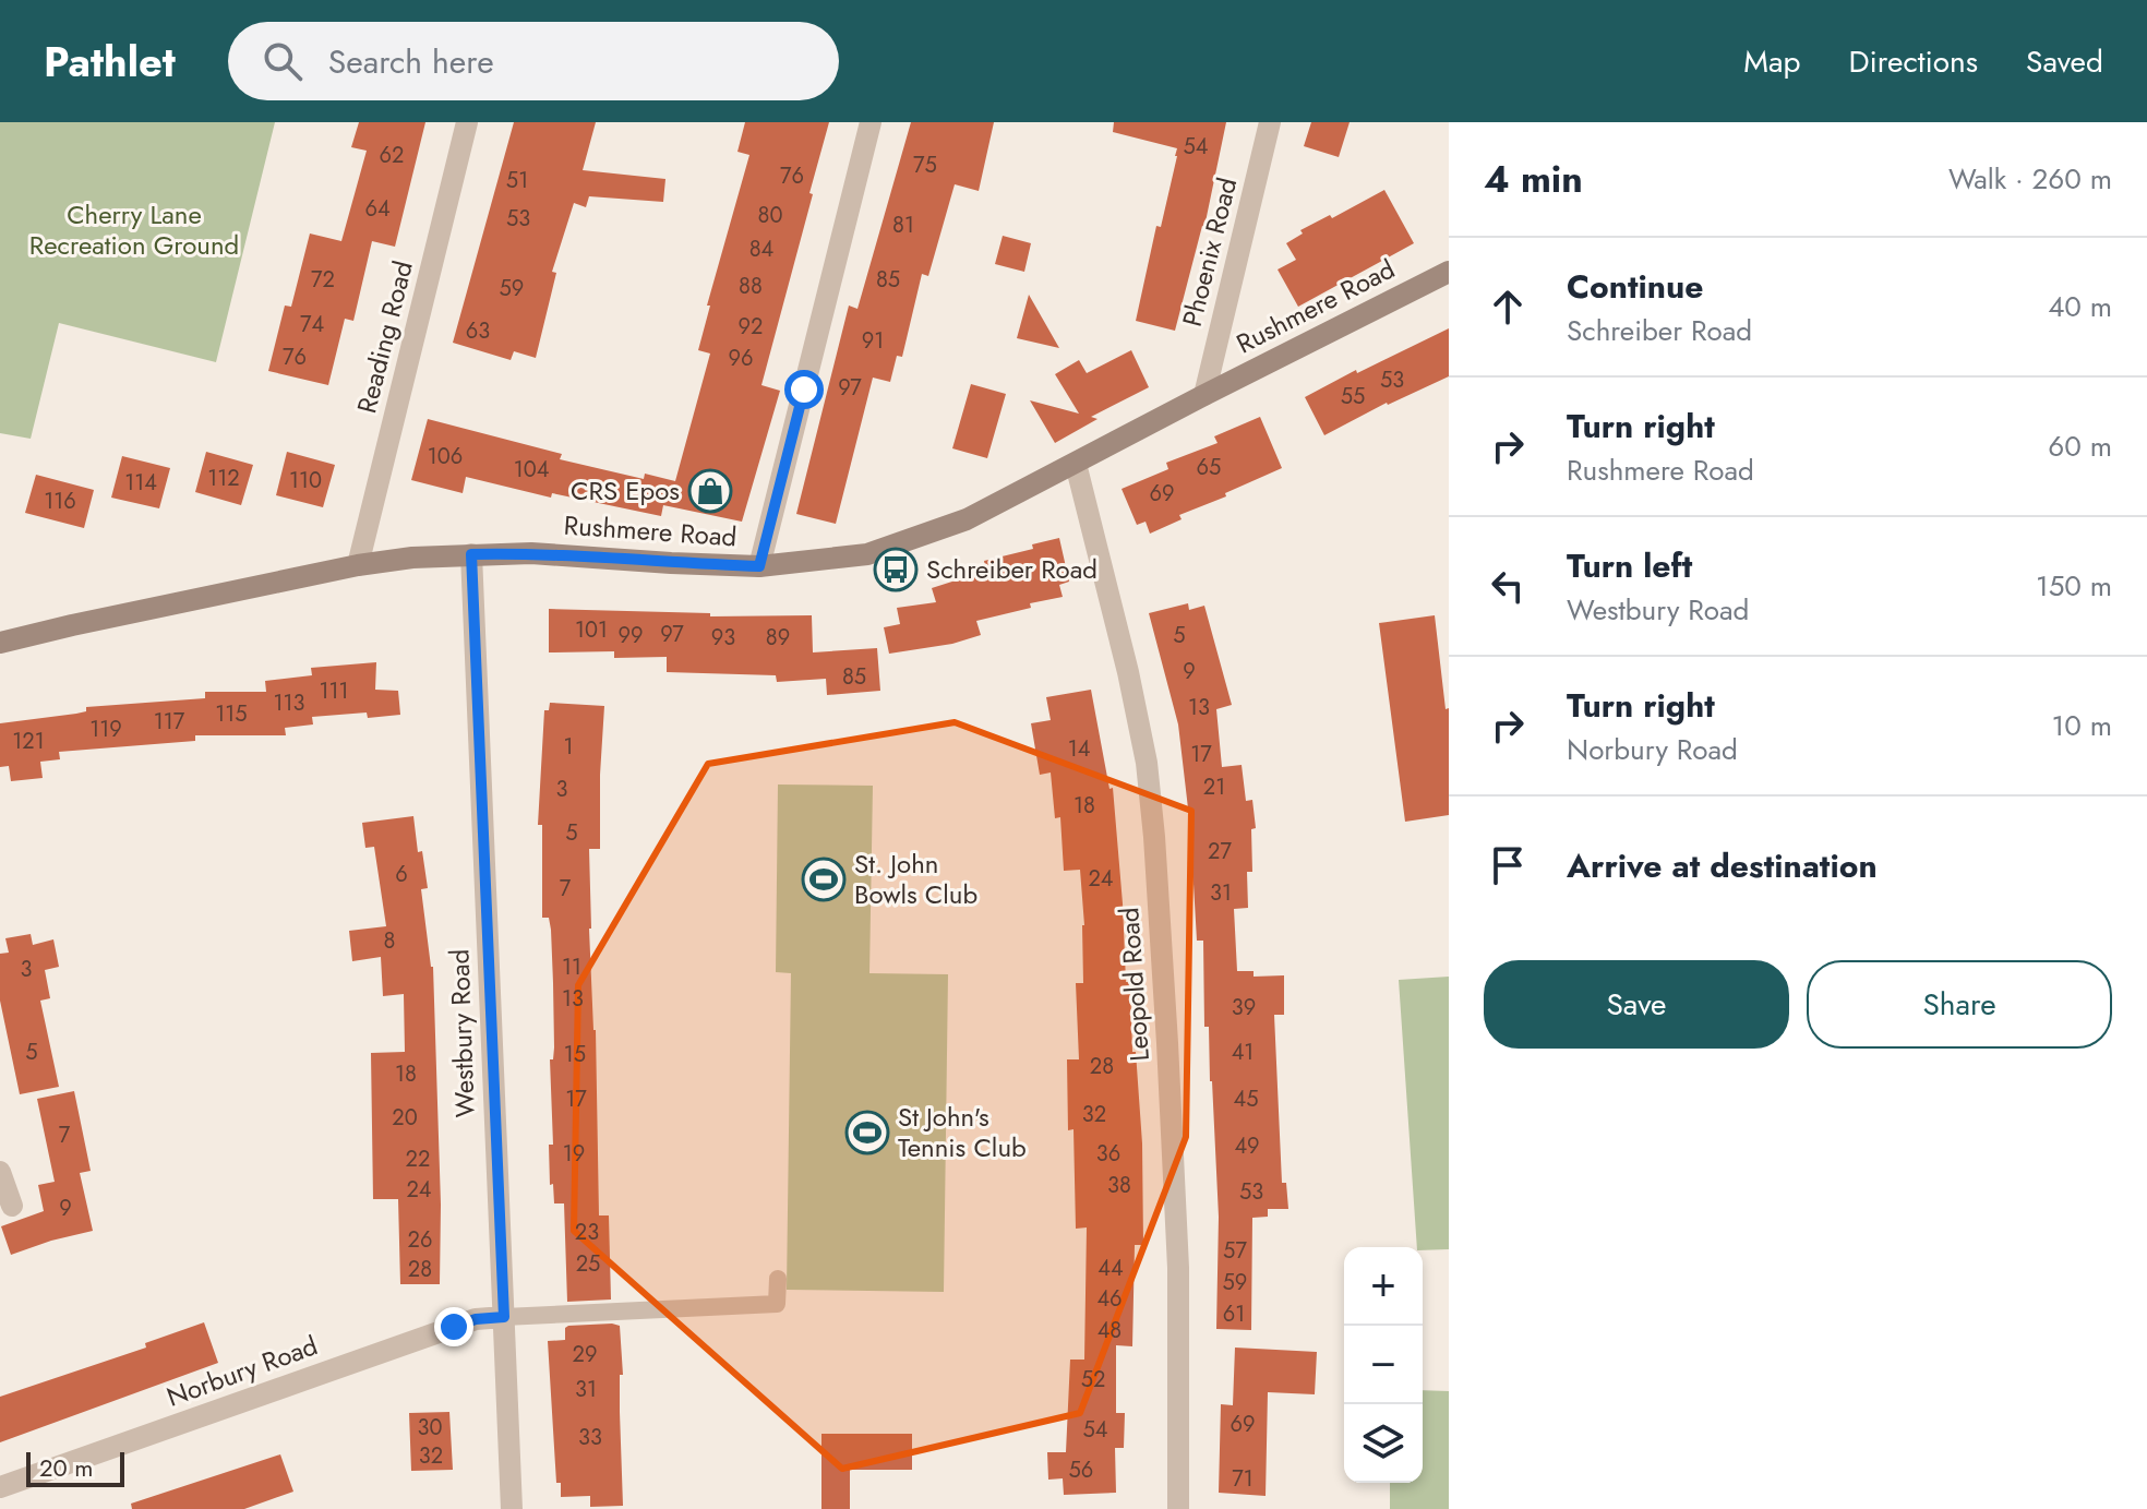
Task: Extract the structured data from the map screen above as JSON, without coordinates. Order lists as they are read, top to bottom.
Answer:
{
  "streets": {
    "street": [
      "Phoenix Road",
      "Rushmere Road",
      "Reading Road",
      "Leopold Road",
      "Westbury Road",
      "Norbury Road"
    ]
  },
  "crossings": [
    ["Phoenix Road", "Rushmere Road"],
    ["Rushmere Road", "Reading Road"],
    ["Rushmere Road", "Leopold Road"],
    ["Rushmere Road", "Westbury Road"],
    ["Westbury Road", "Norbury Road"]
  ],
  "parks": ["Cherry Lane Recreation Ground"],
  "places": {
    "shop": ["CRS Epos"],
    "bus stop": ["Schreiber Road"],
    "sports": ["St. John Bowls Club", "St John's Tennis Club"]
  },
  "house_numbers": [
    "54",
    "62",
    "75",
    "76",
    "51",
    "64",
    "80",
    "53",
    "81",
    "84",
    "72",
    "85",
    "88",
    "59",
    "74",
    "92",
    "63",
    "91",
    "76",
    "96",
    "53",
    "97",
    "55",
    "106",
    "65",
    "104",
    "112",
    "110",
    "114",
    "69",
    "116",
    "101",
    "97",
    "99",
    "5",
    "93",
    "89",
    "9",
    "85",
    "111",
    "113",
    "13",
    "115",
    "117",
    "119",
    "121",
    "1",
    "14",
    "17",
    "21",
    "3",
    "18",
    "5",
    "27",
    "6",
    "24",
    "7",
    "31",
    "8",
    "11",
    "3",
    "13",
    "39",
    "5",
    "41",
    "15",
    "28",
    "18",
    "17",
    "45",
    "32",
    "20",
    "7",
    "49",
    "19",
    "36",
    "22",
    "38",
    "24",
    "53",
    "9",
    "23",
    "26",
    "57",
    "25",
    "44",
    "28",
    "59",
    "46",
    "61",
    "48",
    "29",
    "52",
    "31",
    "69",
    "30",
    "54",
    "33",
    "32",
    "56",
    "71"
  ],
  "scale_bar": "20 m",
  "page": {
    "header": "Pathlet",
    "search": "Search here",
    "nav": ["Map", "Directions", "Saved"],
    "heading": ["4 min", "Walk · 260 m"],
    "list": [
      ["Continue", "Schreiber Road", "40 m"],
      ["Turn right", "Rushmere Road", "60 m"],
      ["Turn left", "Westbury Road", "150 m"],
      ["Turn right", "Norbury Road", "10 m"],
      "Arrive at destination"
    ],
    "buttons": ["Save", "Share"],
    "map_buttons": ["+", "−"],
    "scale": "20 m"
  }
}
